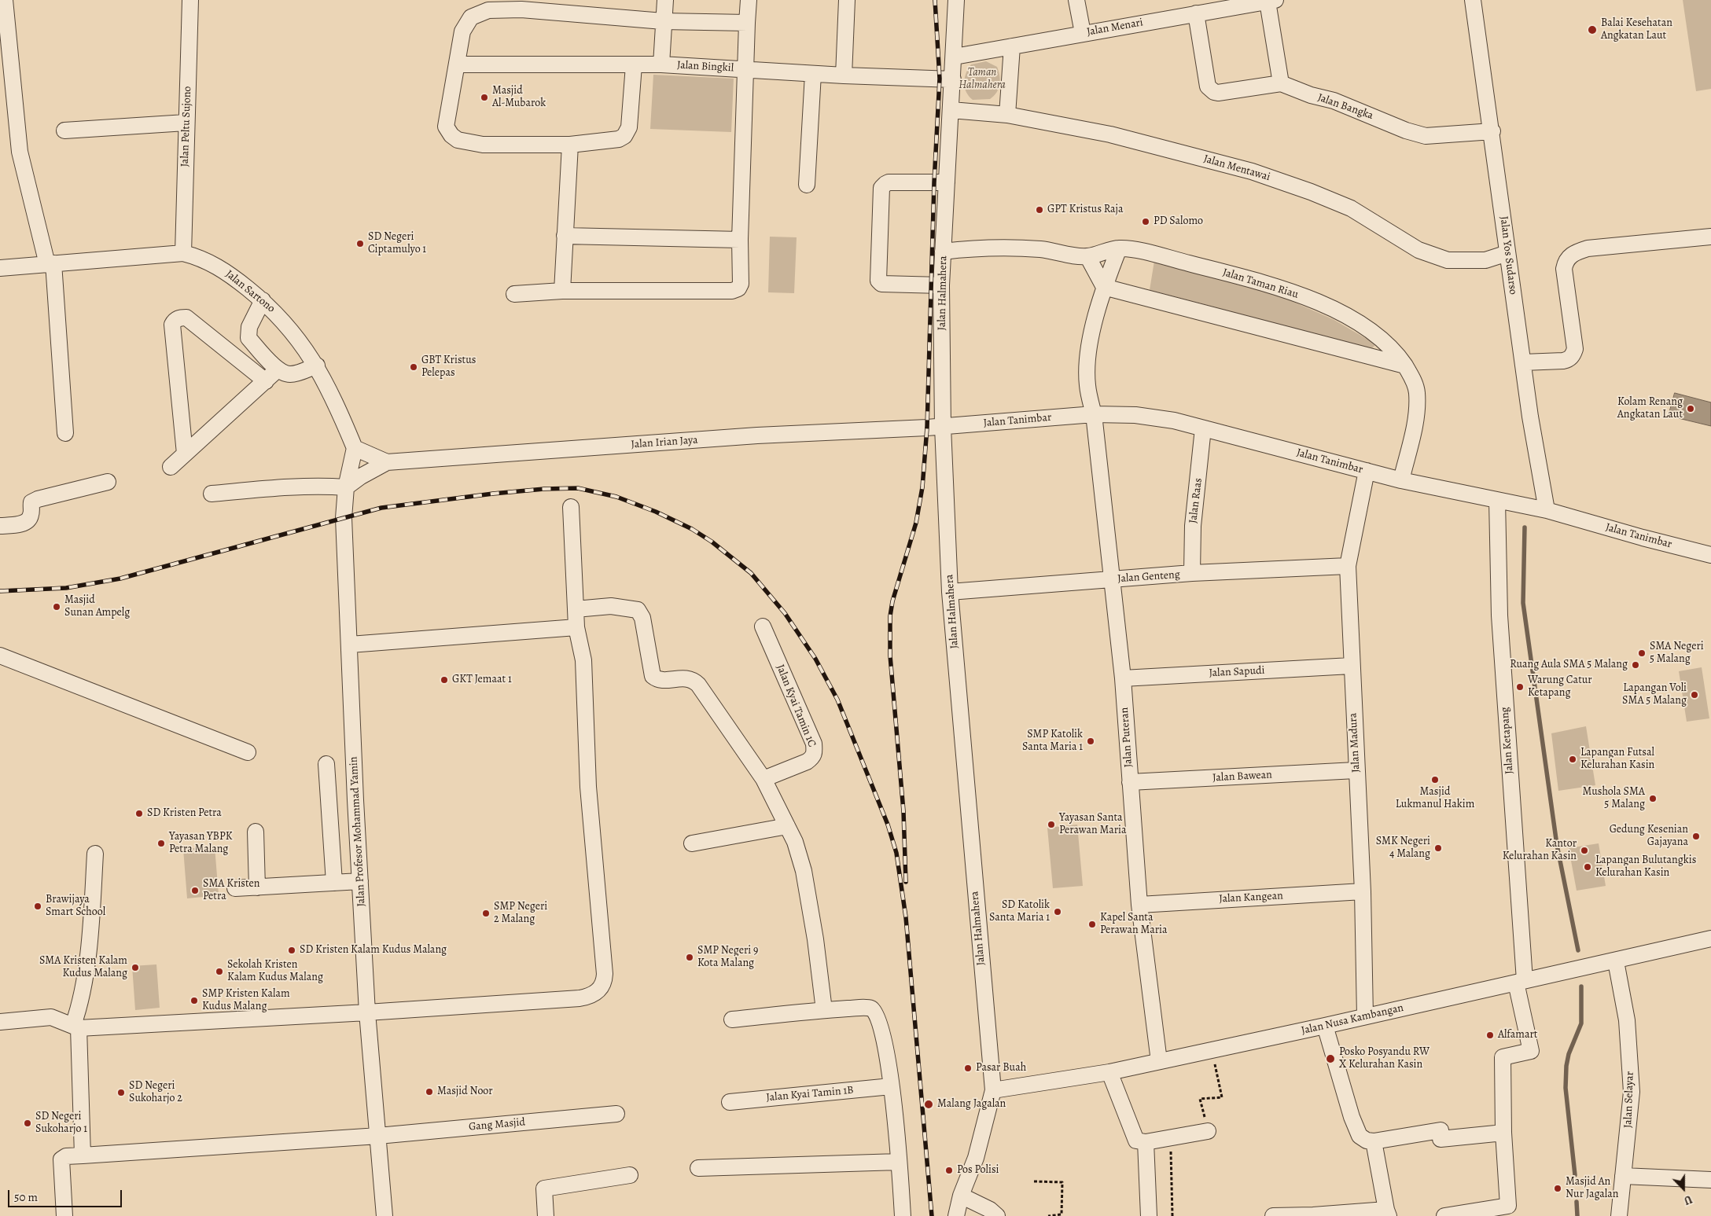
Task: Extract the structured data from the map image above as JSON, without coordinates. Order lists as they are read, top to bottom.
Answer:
{
  "streets": {
    "street": [
      "Jalan Menari",
      "Jalan Bingkil",
      "Jalan Bangka",
      "Jalan Peltu Sujono",
      "Jalan Mentawai",
      "Jalan Yos Sudarso",
      "Jalan Taman Riau",
      "Jalan Sartono",
      "Jalan Halmahera",
      "Jalan Tanimbar",
      "Jalan Irian Jaya",
      "Jalan Raas",
      "Jalan Genteng",
      "Jalan Sapudi",
      "Jalan Kyai Tamin 1C",
      "Jalan Puteran",
      "Jalan Ketapang",
      "Jalan Madura",
      "Jalan Bawean",
      "Jalan Profesor Mohammad Yamin",
      "Jalan Kangean",
      "Jalan Nusa Kambangan",
      "Jalan Kyai Tamin 1B",
      "Jalan Selayar",
      "Gang Masjid"
    ]
  },
  "crossings": [
    ["Jalan Menari", "Jalan Halmahera"],
    ["Jalan Bingkil", "Jalan Halmahera"],
    ["Jalan Bangka", "Jalan Yos Sudarso"],
    ["Jalan Peltu Sujono", "Jalan Sartono"],
    ["Jalan Mentawai", "Jalan Yos Sudarso"],
    ["Jalan Mentawai", "Jalan Halmahera"],
    ["Jalan Yos Sudarso", "Jalan Tanimbar"],
    ["Jalan Taman Riau", "Jalan Halmahera"],
    ["Jalan Taman Riau", "Jalan Tanimbar"],
    ["Jalan Sartono", "Jalan Irian Jaya"],
    ["Jalan Sartono", "Jalan Profesor Mohammad Yamin"],
    ["Jalan Halmahera", "Jalan Tanimbar"],
    ["Jalan Halmahera", "Jalan Irian Jaya"],
    ["Jalan Halmahera", "Jalan Genteng"],
    ["Jalan Halmahera", "Jalan Nusa Kambangan"],
    ["Jalan Tanimbar", "Jalan Irian Jaya"],
    ["Jalan Tanimbar", "Jalan Raas"],
    ["Jalan Tanimbar", "Jalan Puteran"],
    ["Jalan Tanimbar", "Jalan Ketapang"],
    ["Jalan Tanimbar", "Jalan Madura"],
    ["Jalan Irian Jaya", "Jalan Profesor Mohammad Yamin"],
    ["Jalan Raas", "Jalan Genteng"],
    ["Jalan Genteng", "Jalan Puteran"],
    ["Jalan Genteng", "Jalan Madura"],
    ["Jalan Sapudi", "Jalan Puteran"],
    ["Jalan Sapudi", "Jalan Madura"],
    ["Jalan Puteran", "Jalan Bawean"],
    ["Jalan Puteran", "Jalan Kangean"],
    ["Jalan Puteran", "Jalan Nusa Kambangan"],
    ["Jalan Ketapang", "Jalan Nusa Kambangan"],
    ["Jalan Madura", "Jalan Bawean"],
    ["Jalan Madura", "Jalan Kangean"],
    ["Jalan Madura", "Jalan Nusa Kambangan"],
    ["Jalan Profesor Mohammad Yamin", "Gang Masjid"],
    ["Jalan Nusa Kambangan", "Jalan Selayar"]
  ],
  "parks": ["Taman Halmahera"],
  "places": [
    "Balai Kesehatan Angkatan Laut",
    "Masjid Al-Mubarok",
    "GPT Kristus Raja",
    "PD Salomo",
    "SD Negeri Ciptamulyo 1",
    "GBT Kristus Pelepas",
    "Kolam Renang Angkatan Laut",
    "Masjid Sunan Ampelg",
    "SMA Negeri 5 Malang",
    "Ruang Aula SMA 5 Malang",
    "GKT Jemaat 1",
    "Warung Catur Ketapang",
    "Lapangan Voli SMA 5 Malang",
    "SMP Katolik Santa Maria 1",
    "Lapangan Futsal Kelurahan Kasin",
    "Masjid Lukmanul Hakim",
    "Mushola SMA 5 Malang",
    "SD Kristen Petra",
    "Yayasan Santa Perawan Maria",
    "Gedung Kesenian Gajayana",
    "Yayasan YBPK Petra Malang",
    "SMK Negeri 4 Malang",
    "Kantor Kelurahan Kasin",
    "Lapangan Bulutangkis Kelurahan Kasin",
    "SMA Kristen Petra",
    "Brawijaya Smart School",
    "SD Katolik Santa Maria 1",
    "SMP Negeri 2 Malang",
    "Kapel Santa Perawan Maria",
    "SD Kristen Kalam Kudus Malang",
    "SMP Negeri 9 Kota Malang",
    "SMA Kristen Kalam Kudus Malang",
    "Sekolah Kristen Kalam Kudus Malang",
    "SMP Kristen Kalam Kudus Malang",
    "Alfamart",
    "Posko Posyandu RW X Kelurahan Kasin",
    "Pasar Buah",
    "Masjid Noor",
    "SD Negeri Sukoharjo 2",
    "Malang Jagalan",
    "SD Negeri Sukoharjo 1",
    "Pos Polisi",
    "Masjid An Nur Jagalan"
  ],
  "scale_bar": "50 m",
  "north": "bottom"
}
